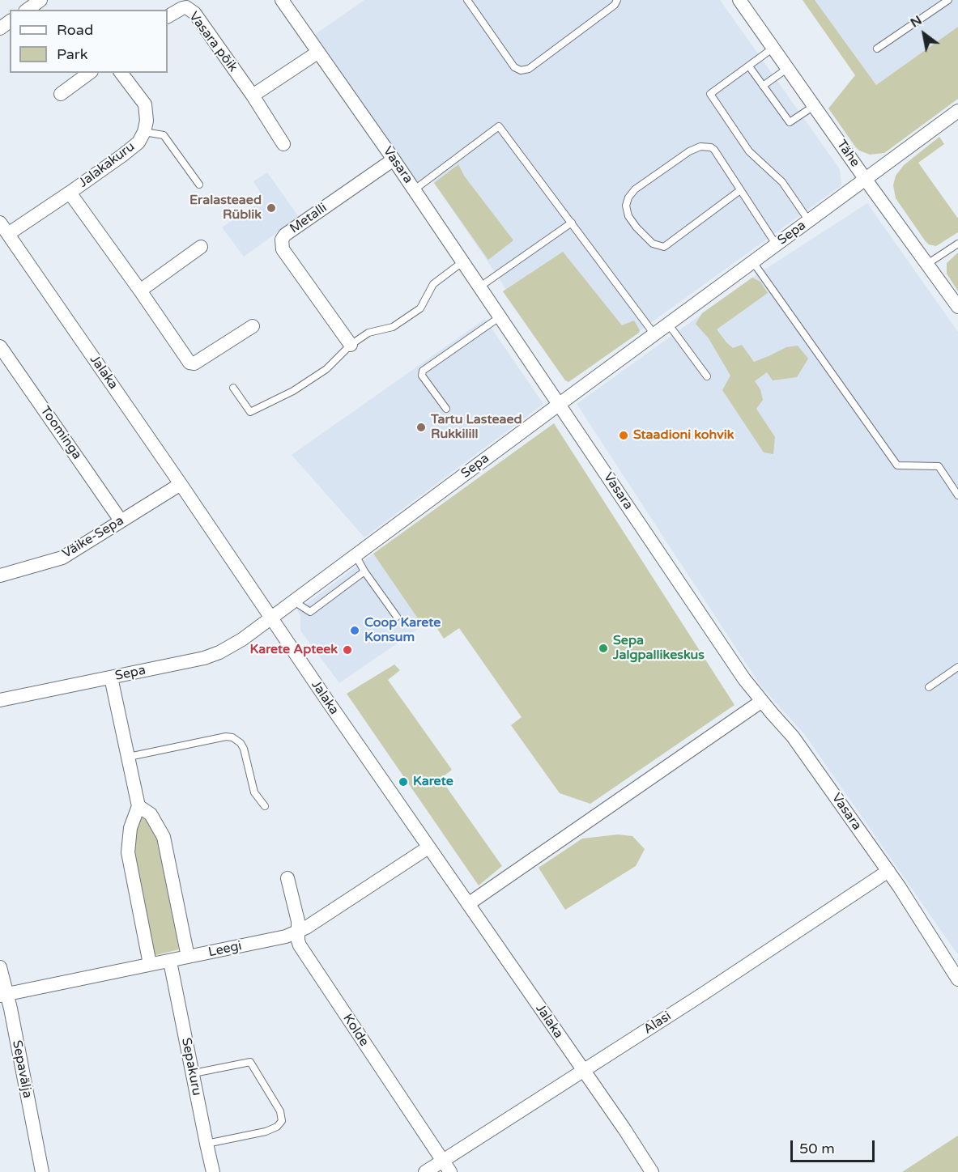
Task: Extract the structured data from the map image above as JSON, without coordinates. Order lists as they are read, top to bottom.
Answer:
{
  "streets": {
    "street": [
      "Vasara põik",
      "Tähe",
      "Jalakakuru",
      "Vasara",
      "Metalli",
      "Sepa",
      "Jalaka",
      "Toominga",
      "Väike-Sepa",
      "Leegi",
      "Alasi",
      "Kolde",
      "Sepakuru",
      "Sepavälja"
    ]
  },
  "crossings": [
    ["Tähe", "Sepa"],
    ["Jalakakuru", "Jalaka"],
    ["Vasara", "Metalli"],
    ["Vasara", "Sepa"],
    ["Vasara", "Alasi"],
    ["Sepa", "Jalaka"],
    ["Jalaka", "Väike-Sepa"],
    ["Jalaka", "Leegi"],
    ["Jalaka", "Alasi"],
    ["Toominga", "Väike-Sepa"],
    ["Leegi", "Kolde"],
    ["Leegi", "Sepakuru"],
    ["Leegi", "Sepavälja"],
    ["Alasi", "Kolde"]
  ],
  "places": [
    "Eralasteaed Rüblik",
    "Tartu Lasteaed Rukkilill",
    "Staadioni kohvik",
    "Coop Karete Konsum",
    "Sepa Jalgpallikeskus",
    "Karete Apteek",
    "Karete"
  ],
  "legend": ["Road", "Park"],
  "scale_bar": "50 m",
  "north": "top left"
}
